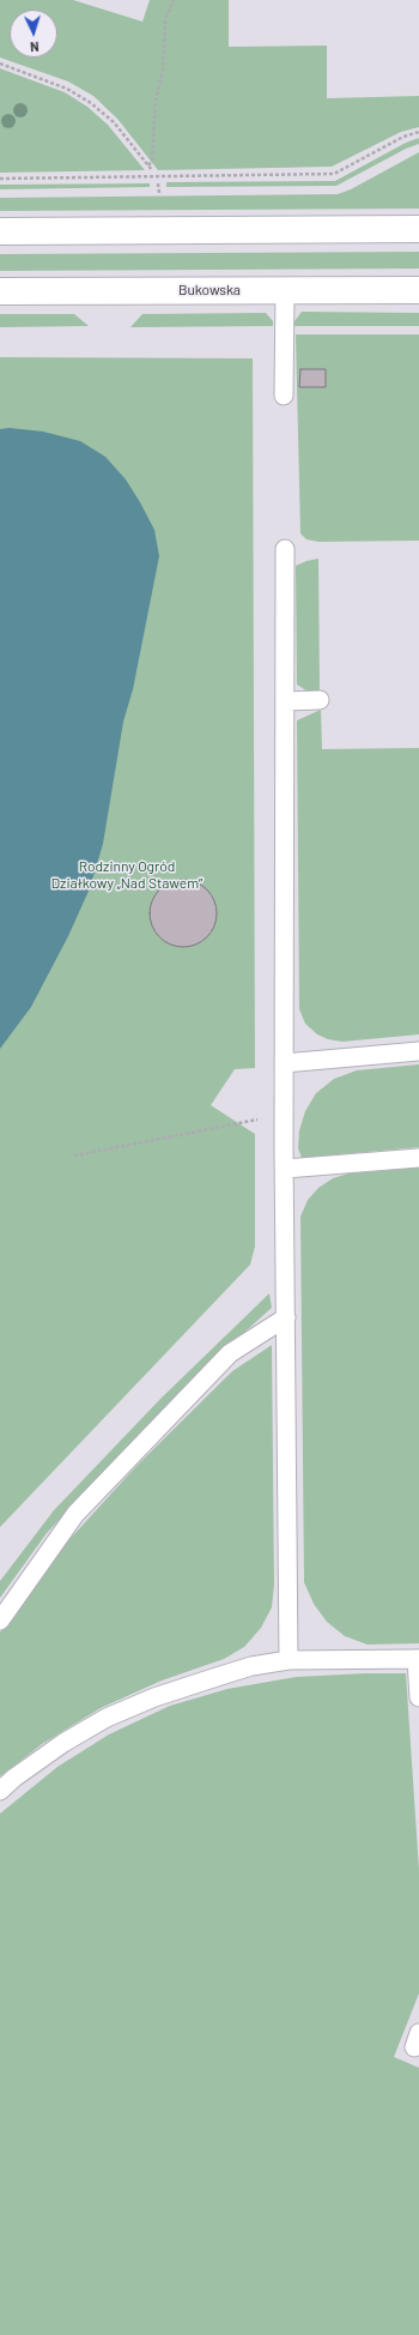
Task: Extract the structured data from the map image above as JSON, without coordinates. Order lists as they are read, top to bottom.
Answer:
{
  "streets": {
    "main road": ["Bukowska"]
  },
  "parks": ["Rodzinny Ogród Działkowy „Nad Stawem”"],
  "north": "bottom"
}
